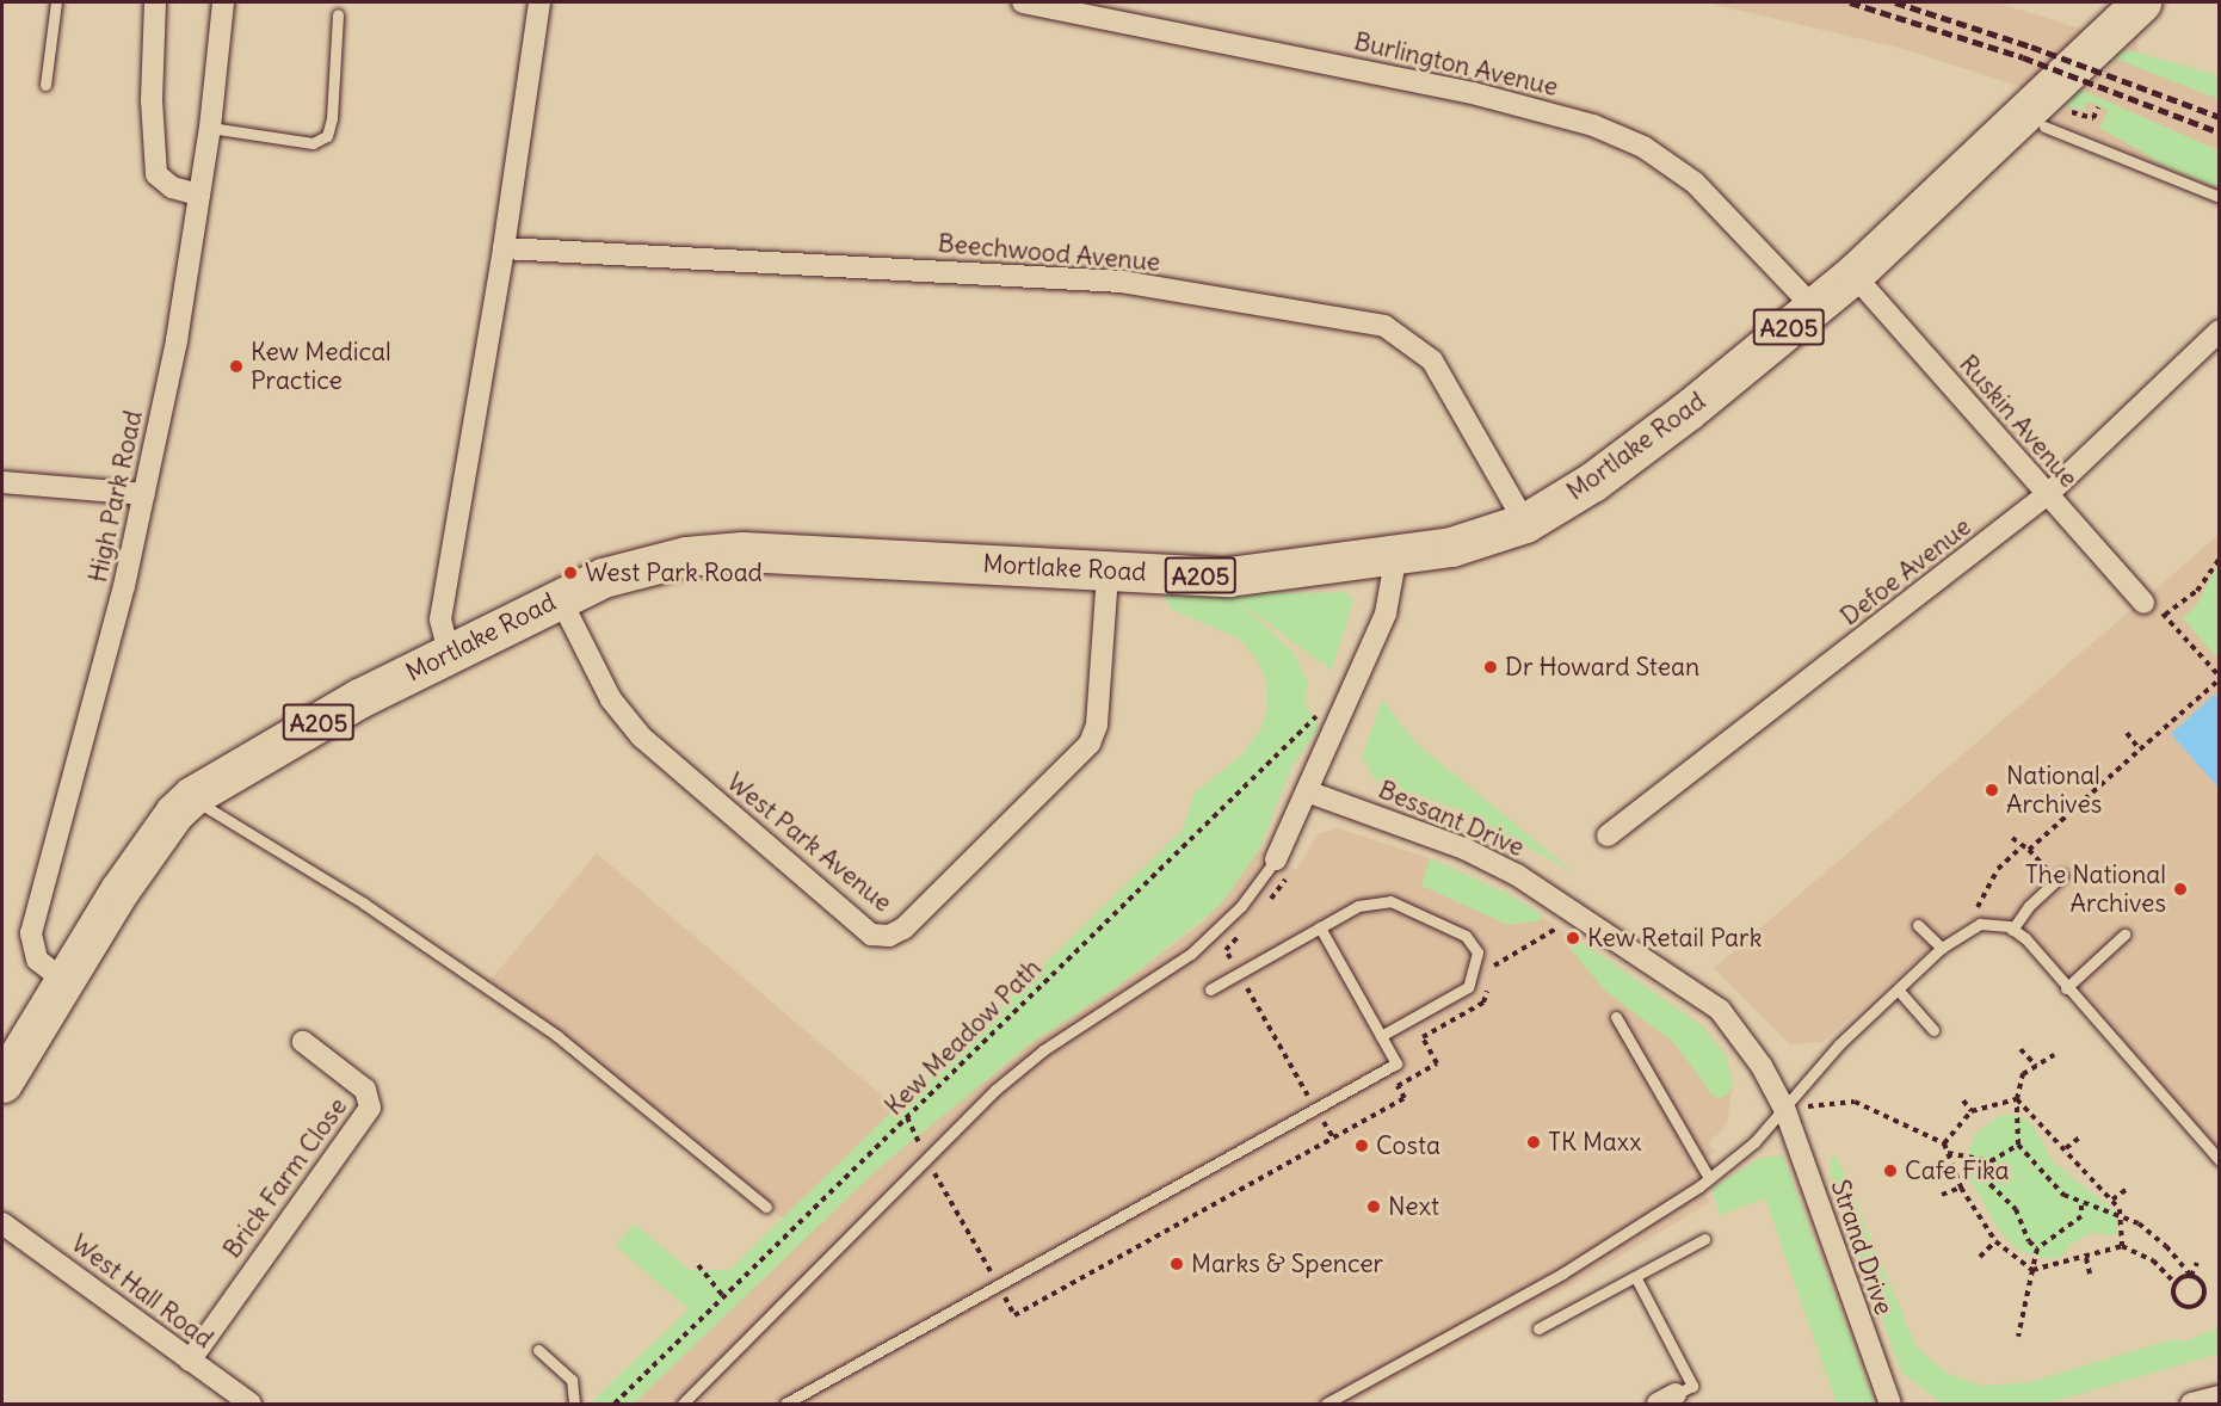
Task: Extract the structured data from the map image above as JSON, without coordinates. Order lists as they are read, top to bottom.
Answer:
{
  "streets": {
    "highway": ["A205", "Mortlake Road"],
    "street": [
      "Burlington Avenue",
      "Beechwood Avenue",
      "Ruskin Avenue",
      "High Park Road",
      "Defoe Avenue",
      "Bessant Drive",
      "West Park Avenue",
      "Brick Farm Close",
      "Strand Drive",
      "West Hall Road"
    ],
    "path": ["Kew Meadow Path"]
  },
  "crossings": [
    ["Burlington Avenue", "Mortlake Road"],
    ["Beechwood Avenue", "Mortlake Road"],
    ["Ruskin Avenue", "Mortlake Road"],
    ["Ruskin Avenue", "Defoe Avenue"],
    ["Mortlake Road", "High Park Road"],
    ["Mortlake Road", "West Park Avenue"],
    ["Bessant Drive", "Strand Drive"],
    ["Brick Farm Close", "West Hall Road"]
  ],
  "places": [
    "Kew Medical Practice",
    "West Park Road",
    "Dr Howard Stean",
    "National Archives",
    "The National Archives",
    "Kew Retail Park",
    "TK Maxx",
    "Costa",
    "Cafe Fika",
    "Next",
    "Marks & Spencer"
  ]
}
